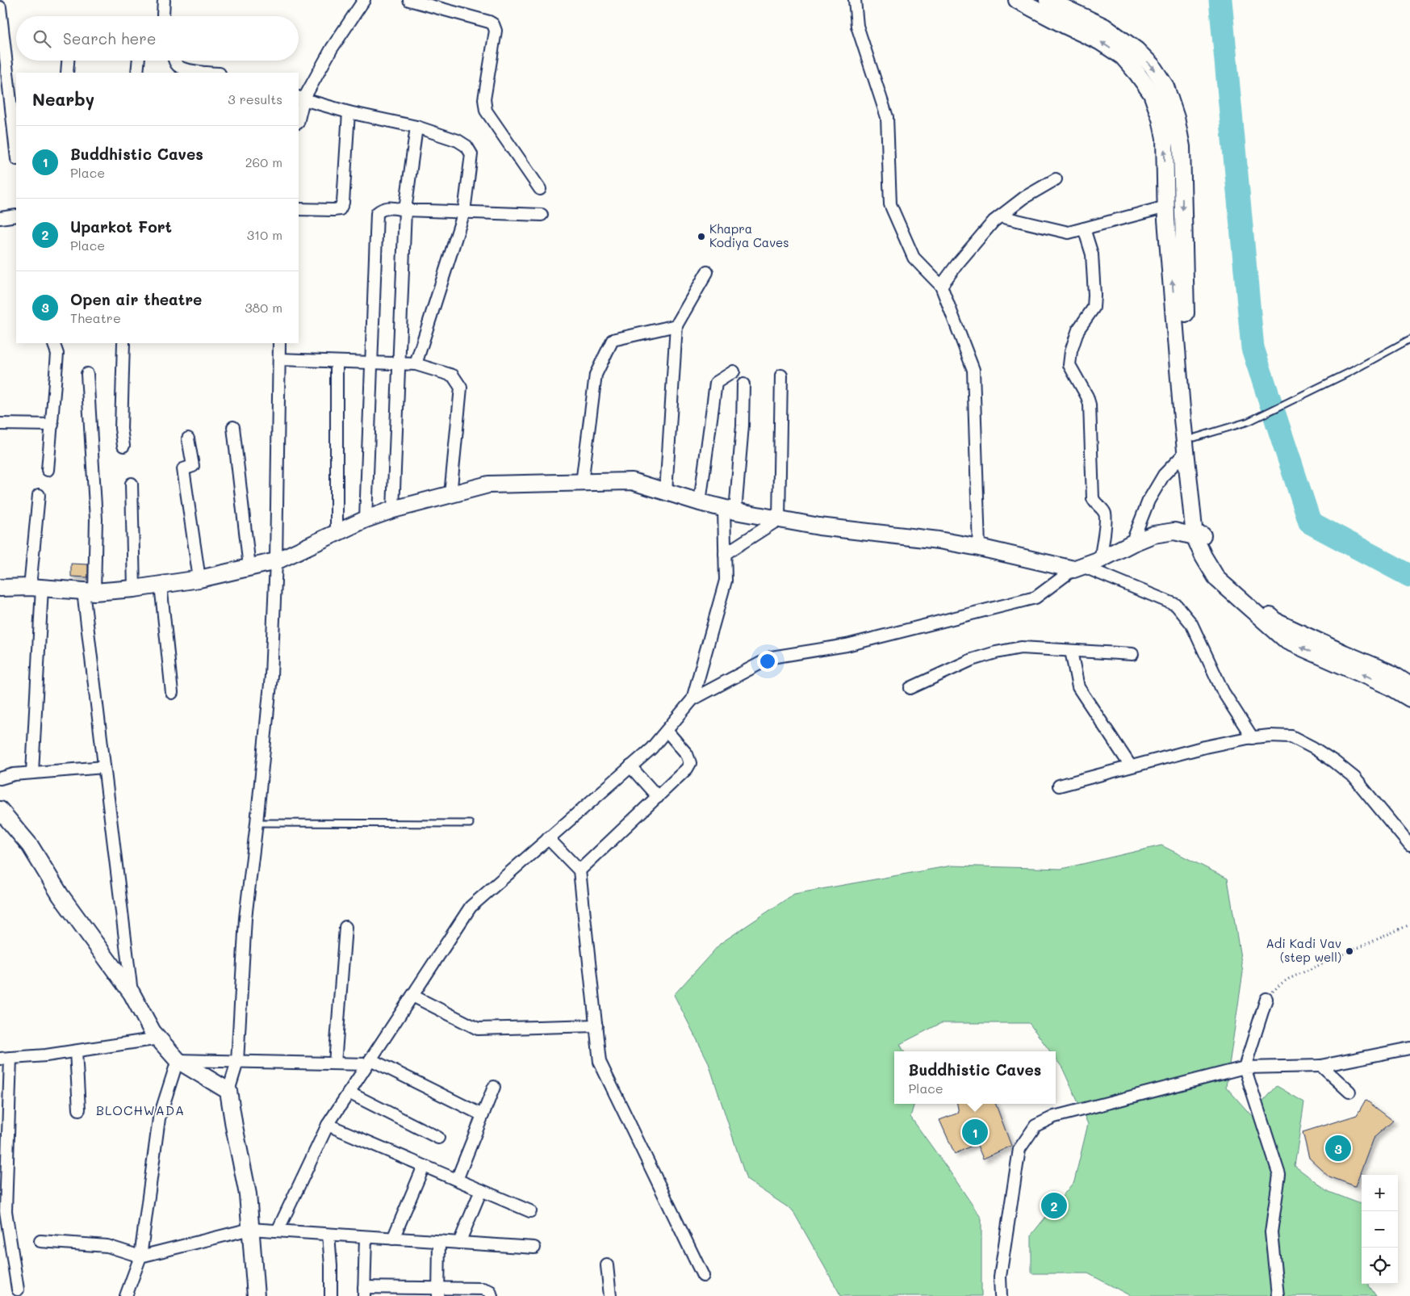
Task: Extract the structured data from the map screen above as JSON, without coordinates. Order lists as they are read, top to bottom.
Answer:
{
  "districts": ["BLOCHWADA"],
  "places": ["Khapra Kodiya Caves", "Adi Kadi Vav (step well)"],
  "page": {
    "search": "Search here",
    "heading": ["Nearby", "3 results"],
    "list": [
      {
        "mark": "1",
        "name": "Buddhistic Caves",
        "note": "Place",
        "value": "260 m"
      },
      {
        "mark": "2",
        "name": "Uparkot Fort",
        "note": "Place",
        "value": "310 m"
      },
      {
        "mark": "3",
        "name": "Open air theatre",
        "note": "Theatre",
        "value": "380 m"
      }
    ],
    "popup": ["Buddhistic Caves", "Place"],
    "pins": ["1", "3", "2"],
    "map_buttons": ["+", "−"]
  }
}
